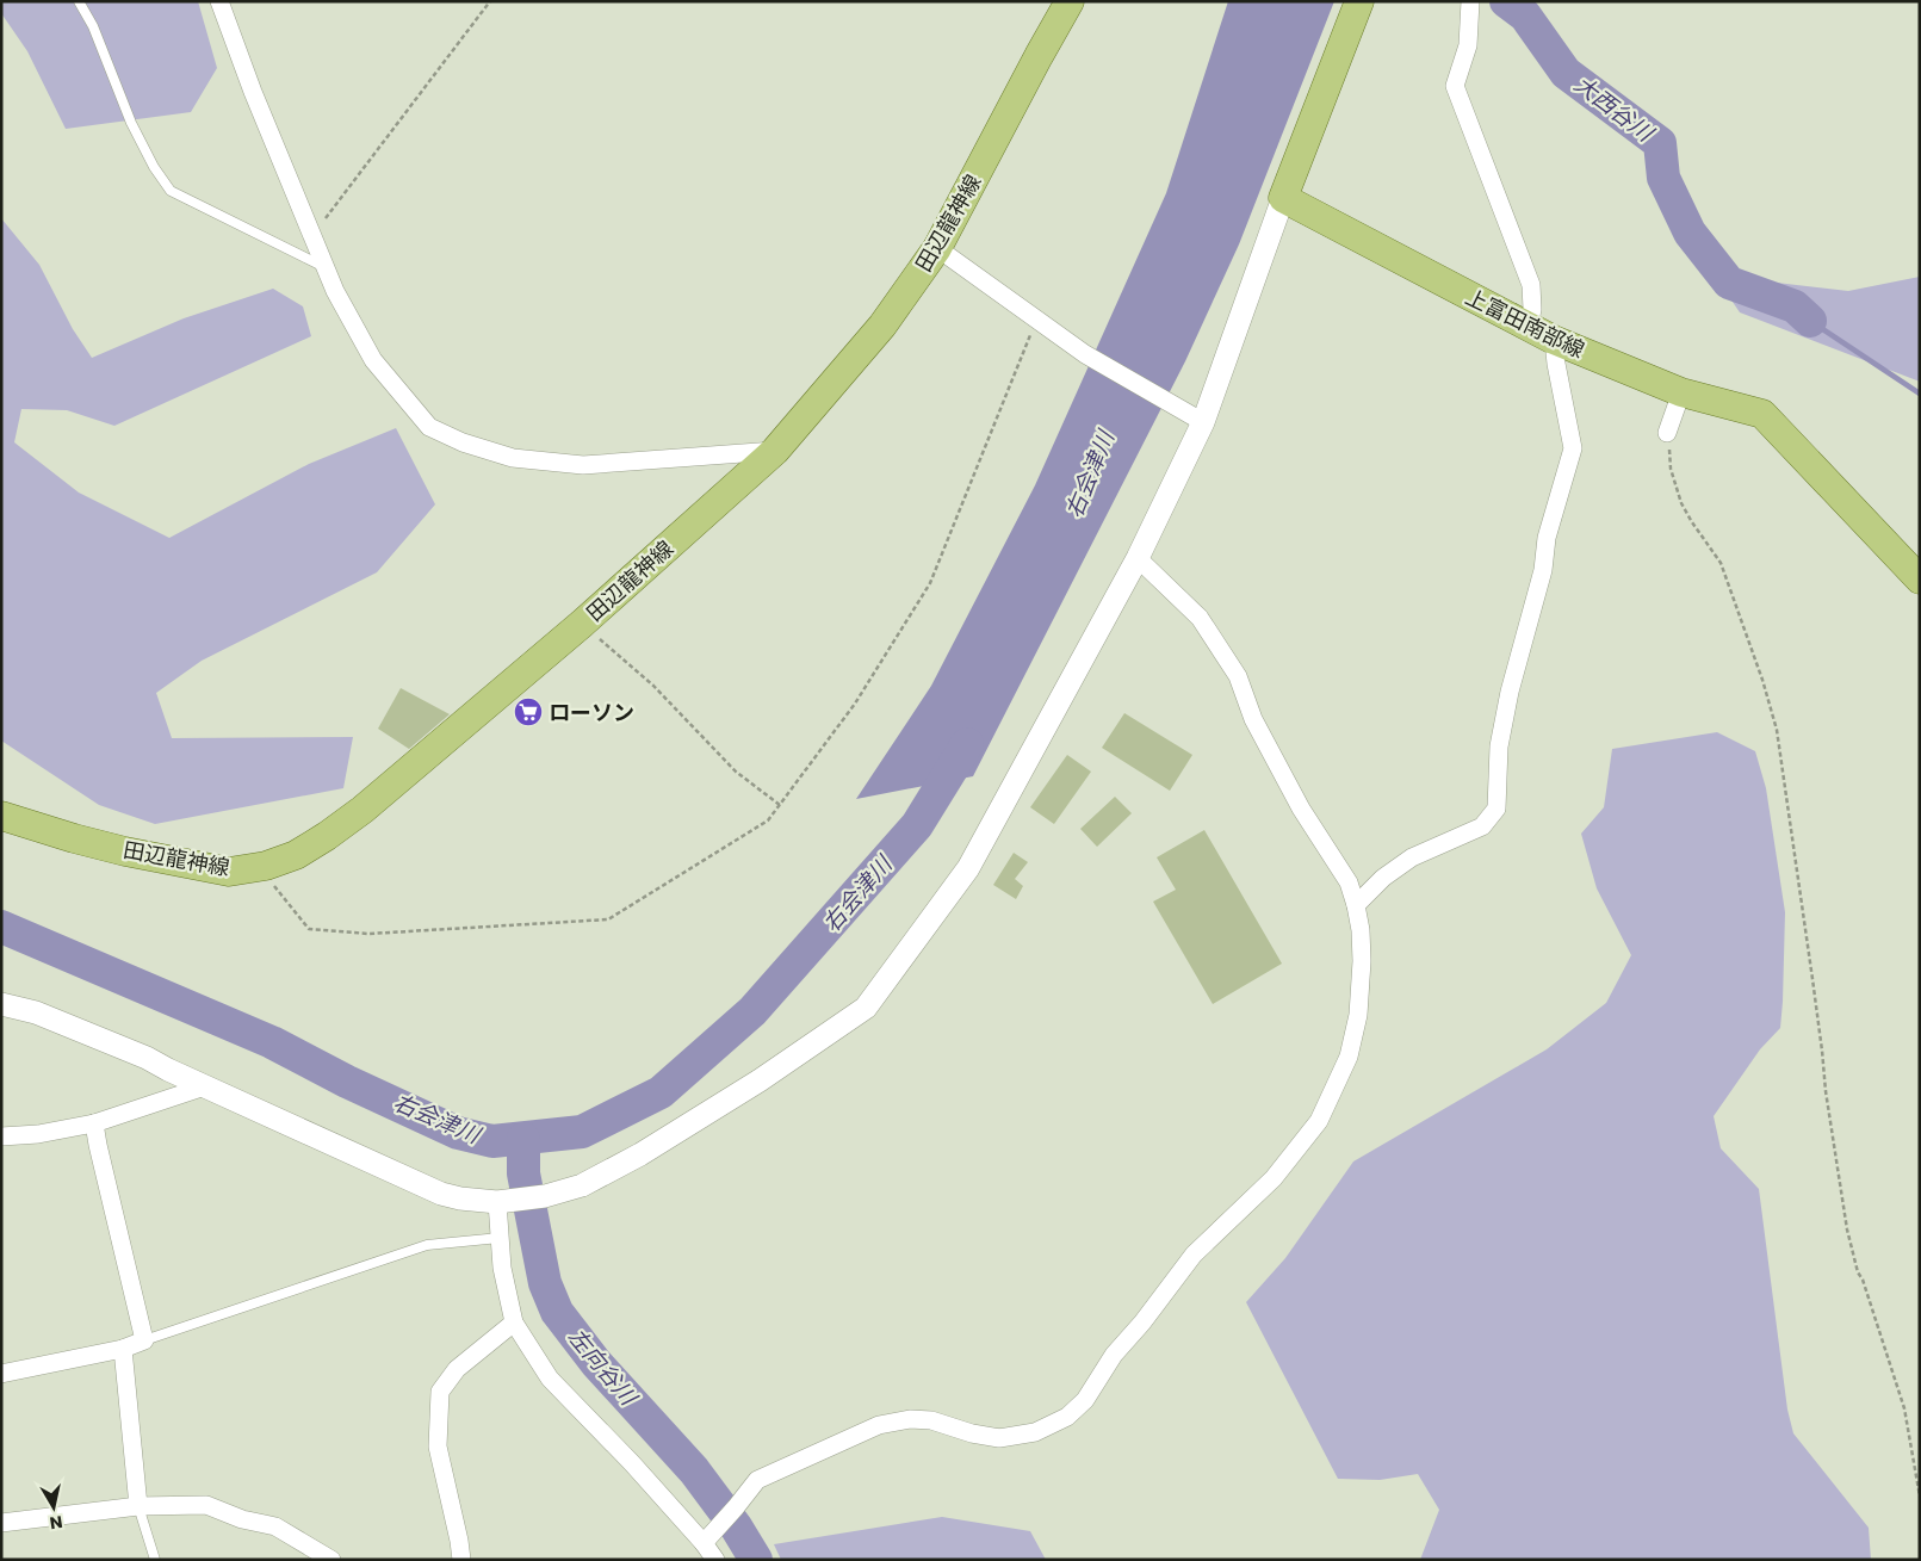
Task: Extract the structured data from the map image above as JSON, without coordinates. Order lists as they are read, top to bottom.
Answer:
{
  "streets": {
    "main road": ["田辺龍神線", "上富田南部線"]
  },
  "water": ["大西谷川", "右会津川", "左向谷川"],
  "places": {
    "supermarket": ["ローソン"]
  },
  "north": "bottom"
}
